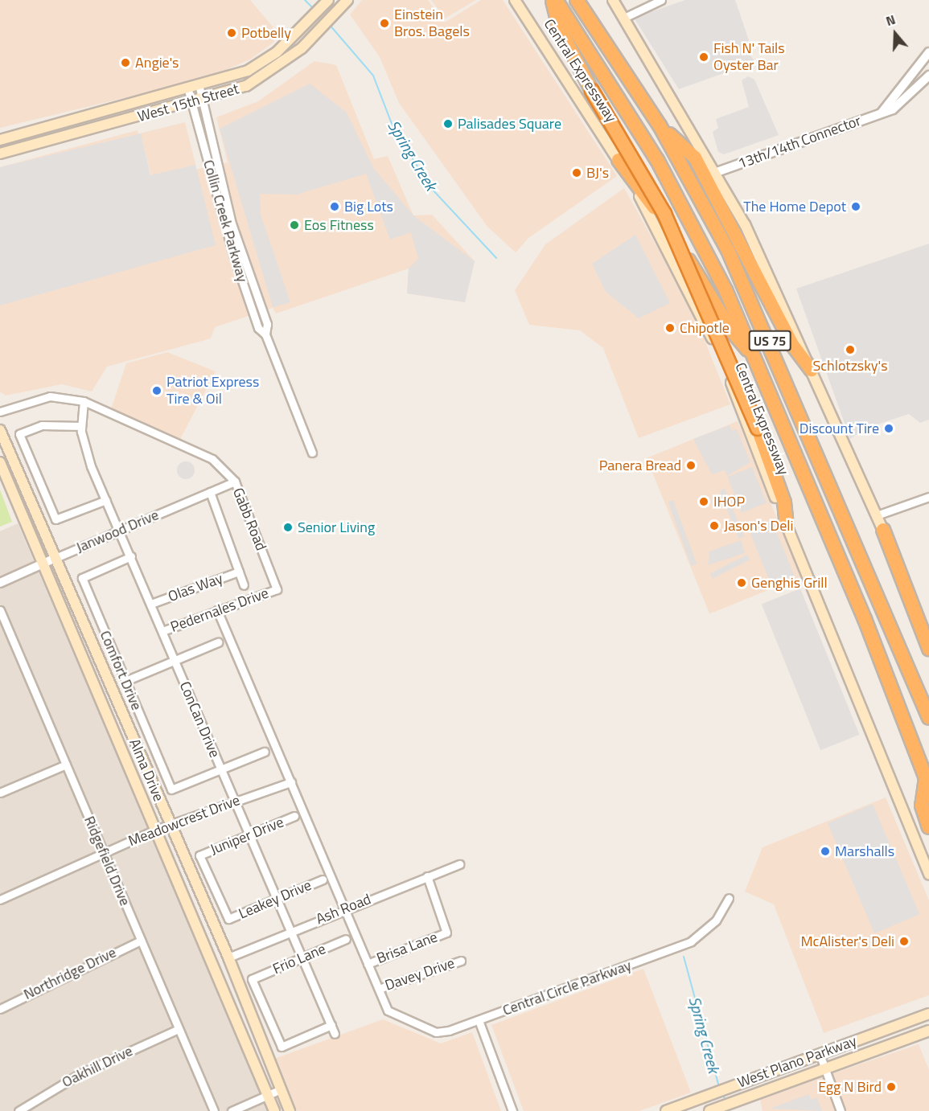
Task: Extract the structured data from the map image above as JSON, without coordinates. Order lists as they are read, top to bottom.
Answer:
{
  "streets": {
    "highway": ["Central Expressway", "US 75"],
    "main road": ["West 15th Street", "Alma Drive", "West Plano Parkway"],
    "street": [
      "13th/14th Connector",
      "Collin Creek Parkway",
      "Gabb Road",
      "Janwood Drive",
      "Olas Way",
      "Pedernales Drive",
      "Comfort Drive",
      "ConCan Drive",
      "Meadowcrest Drive",
      "Juniper Drive",
      "Ridgefield Drive",
      "Leakey Drive",
      "Ash Road",
      "Brisa Lane",
      "Frio Lane",
      "Northridge Drive",
      "Davey Drive",
      "Central Circle Parkway",
      "Oakhill Drive"
    ]
  },
  "crossings": [
    ["West 15th Street", "Collin Creek Parkway"],
    ["Gabb Road", "Janwood Drive"],
    ["Gabb Road", "Pedernales Drive"],
    ["Gabb Road", "ConCan Drive"],
    ["Janwood Drive", "ConCan Drive"],
    ["Janwood Drive", "Alma Drive"],
    ["Olas Way", "ConCan Drive"],
    ["Pedernales Drive", "ConCan Drive"],
    ["Comfort Drive", "ConCan Drive"],
    ["ConCan Drive", "Meadowcrest Drive"],
    ["ConCan Drive", "Juniper Drive"],
    ["ConCan Drive", "Leakey Drive"],
    ["ConCan Drive", "Ash Road"],
    ["ConCan Drive", "Frio Lane"],
    ["Alma Drive", "Meadowcrest Drive"],
    ["Alma Drive", "Ash Road"],
    ["Meadowcrest Drive", "Ridgefield Drive"],
    ["Juniper Drive", "Leakey Drive"],
    ["Ridgefield Drive", "Northridge Drive"],
    ["Ridgefield Drive", "Oakhill Drive"],
    ["Ash Road", "Brisa Lane"],
    ["Davey Drive", "Central Circle Parkway"]
  ],
  "water": ["Spring Creek"],
  "places": [
    "Einstein Bros. Bagels",
    "Potbelly",
    "Fish N' Tails Oyster Bar",
    "Angie's",
    "Palisades Square",
    "BJ's",
    "Big Lots",
    "The Home Depot",
    "Eos Fitness",
    "Chipotle",
    "Schlotzsky's",
    "Patriot Express Tire & Oil",
    "Discount Tire",
    "Panera Bread",
    "IHOP",
    "Jason's Deli",
    "Senior Living",
    "Genghis Grill",
    "Marshalls",
    "McAlister's Deli",
    "Egg N Bird"
  ],
  "north": "top"
}
